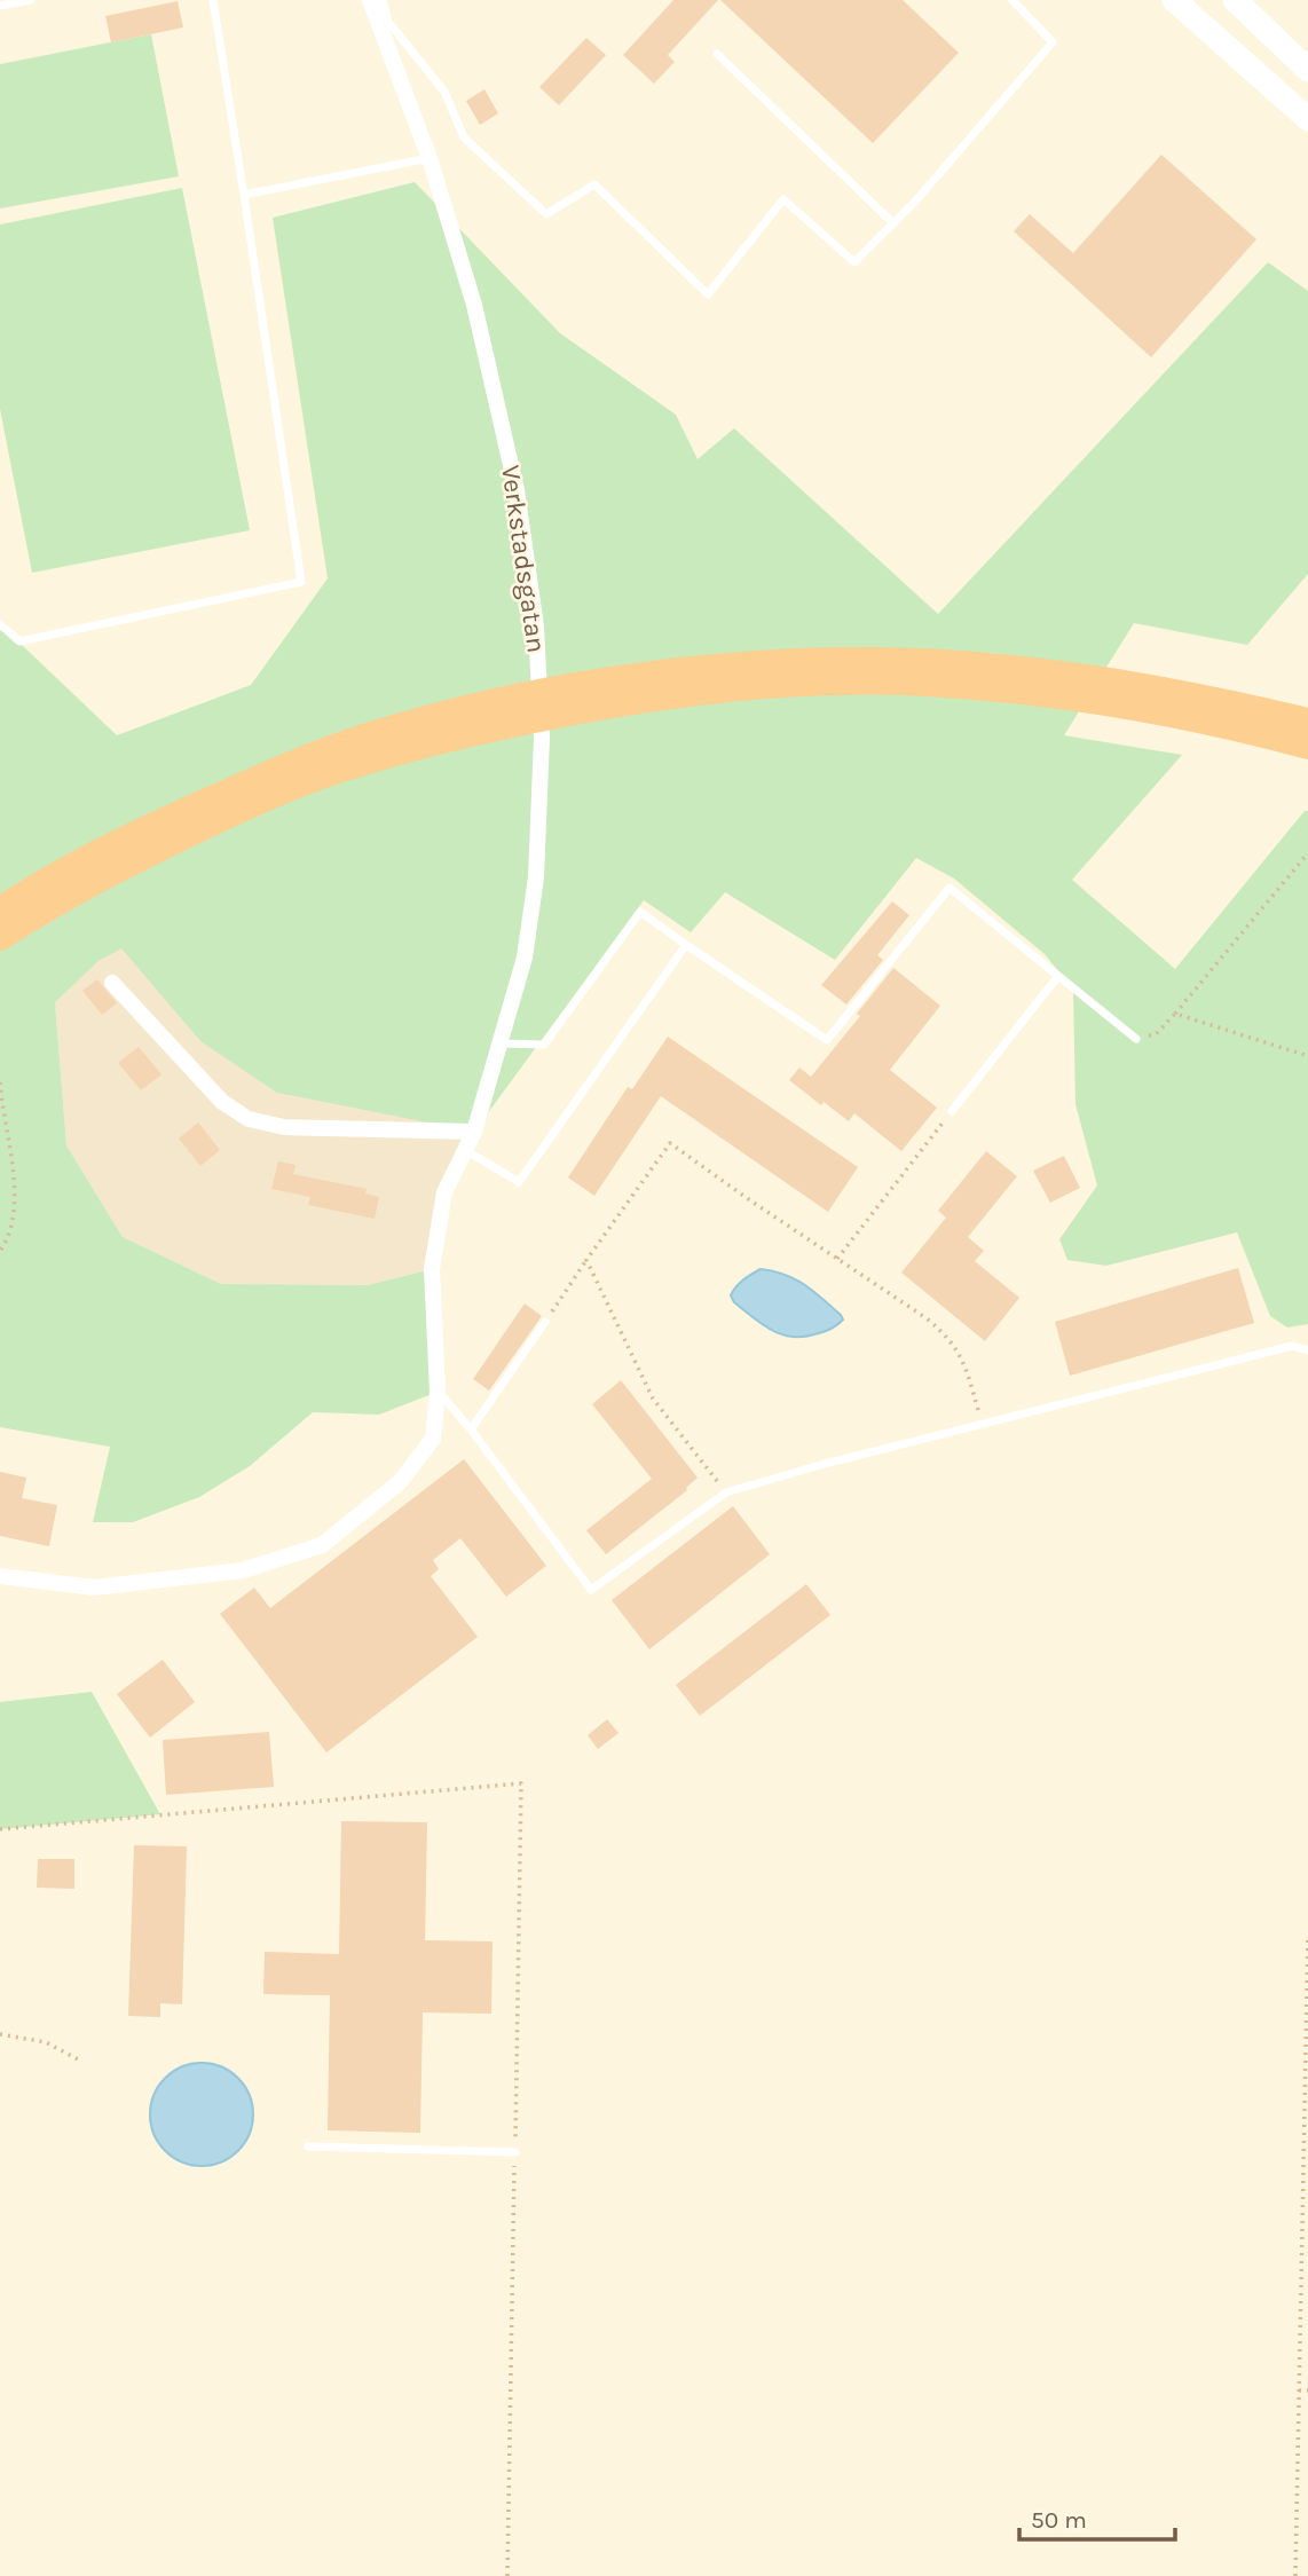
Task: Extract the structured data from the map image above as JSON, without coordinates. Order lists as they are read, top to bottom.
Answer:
{
  "streets": {
    "street": ["Verkstadsgatan"]
  },
  "scale_bar": "50 m"
}
